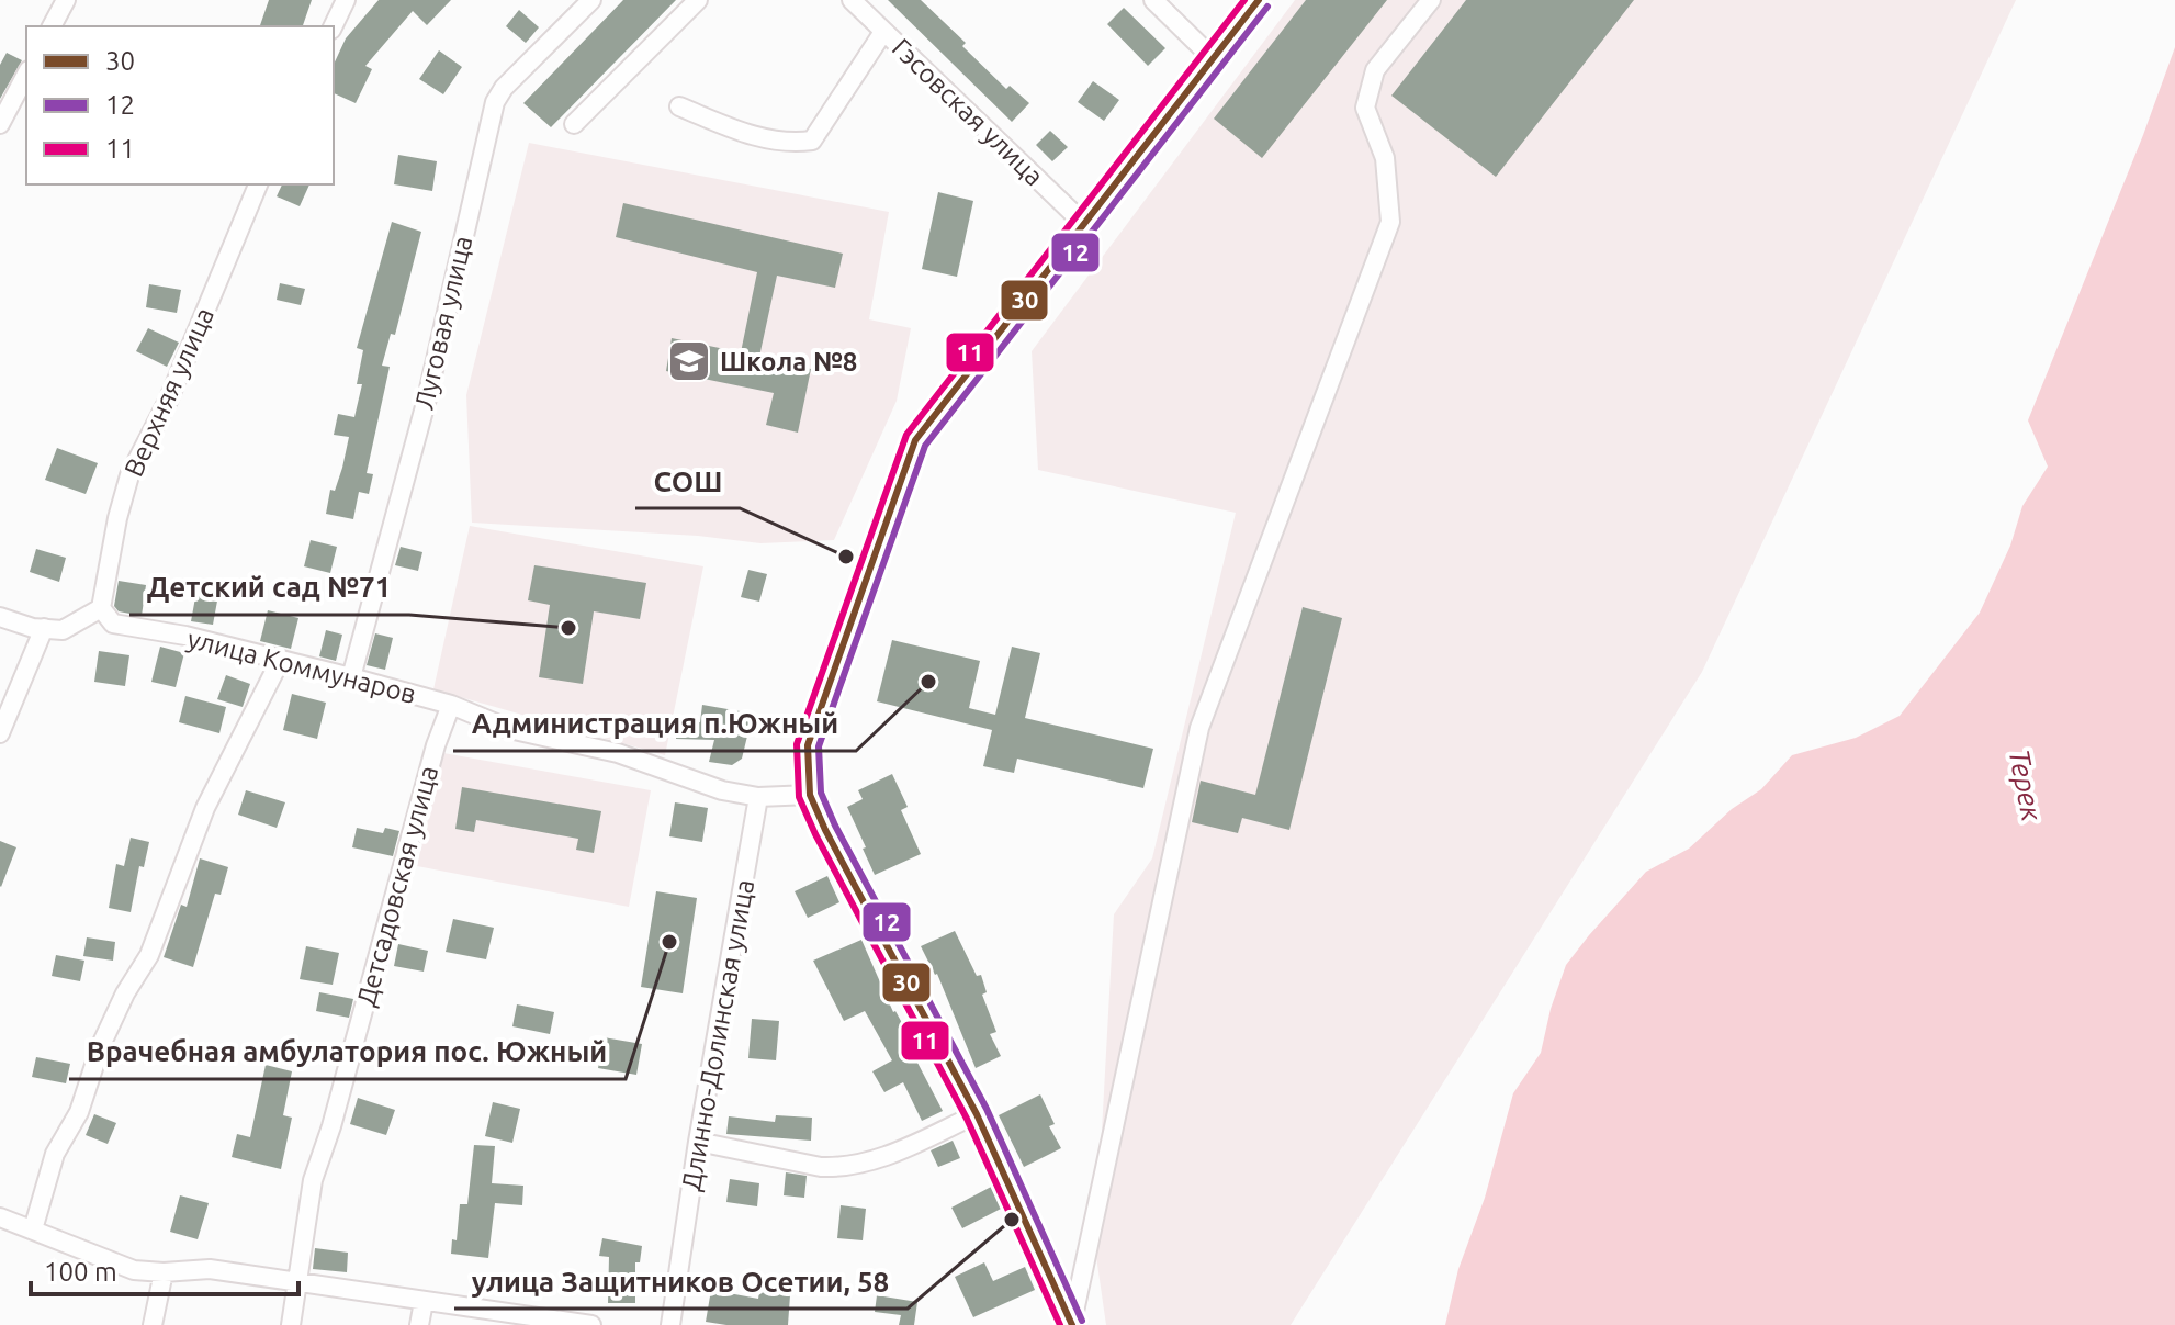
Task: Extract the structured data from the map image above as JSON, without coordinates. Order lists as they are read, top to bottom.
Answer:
{
  "streets": {
    "street": [
      "Гэсовская улица",
      "Луговая улица",
      "Верхняя улица",
      "улица Коммунаров",
      "Детсадовская улица",
      "Длинно-Долинская улица"
    ]
  },
  "crossings": [
    ["Луговая улица", "улица Коммунаров"],
    ["Верхняя улица", "улица Коммунаров"],
    ["улица Коммунаров", "Детсадовская улица"],
    ["улица Коммунаров", "Длинно-Долинская улица"]
  ],
  "water": ["Терек"],
  "places": {
    "school or university": ["Школа №8"],
    "other": [
      "СОШ",
      "Детский сад №71",
      "Администрация п.Южный",
      "Врачебная амбулатория пос. Южный",
      "улица Защитников Осетии, 58"
    ]
  },
  "lines": ["transit line 30", "transit line 11", "transit line 12"],
  "legend": ["30", "12", "11"],
  "scale_bar": "100 m"
}
